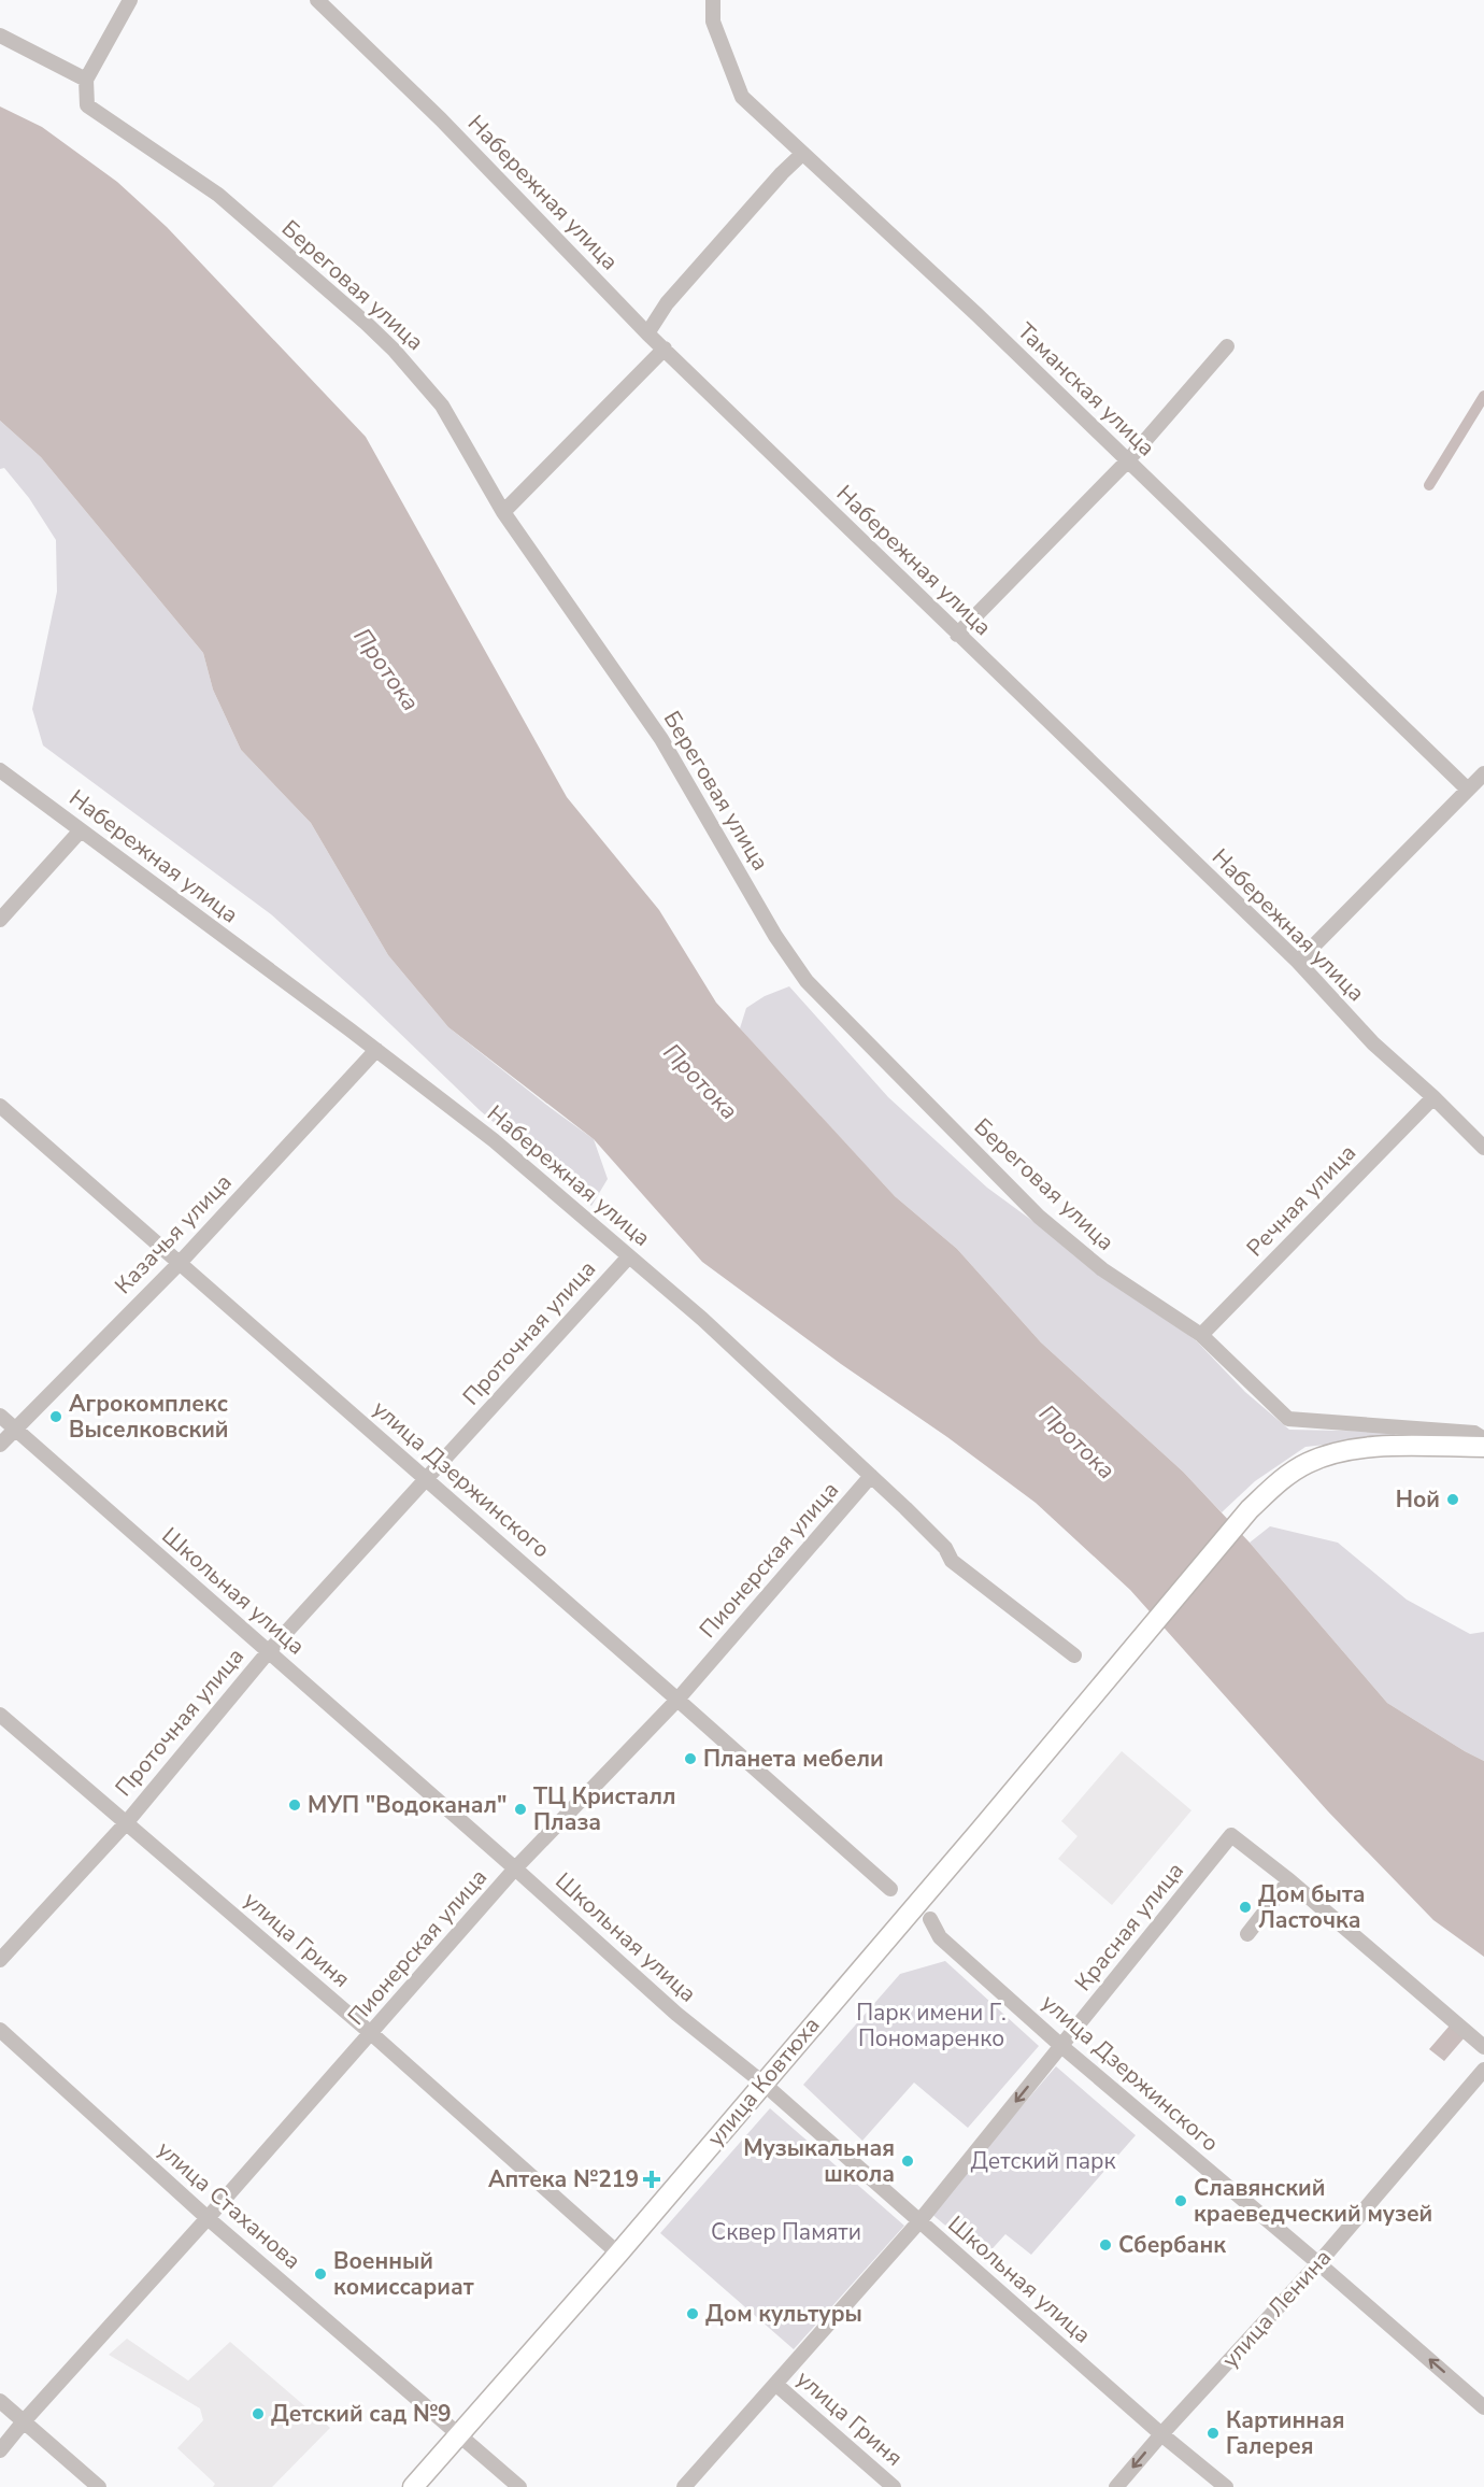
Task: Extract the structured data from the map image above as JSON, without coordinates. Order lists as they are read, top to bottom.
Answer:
{
  "streets": {
    "main road": ["улица Ковтюха"],
    "street": [
      "Набережная улица",
      "Береговая улица",
      "Таманская улица",
      "Речная улица",
      "Казачья улица",
      "Проточная улица",
      "улица Дзержинского",
      "Пионерская улица",
      "Школьная улица",
      "Красная улица",
      "улица Гриня",
      "улица Стаханова",
      "улица Ленина"
    ]
  },
  "crossings": [
    ["Набережная улица", "Речная улица"],
    ["Набережная улица", "Казачья улица"],
    ["Набережная улица", "Проточная улица"],
    ["Набережная улица", "Пионерская улица"],
    ["Береговая улица", "Речная улица"],
    ["Казачья улица", "улица Дзержинского"],
    ["Казачья улица", "Школьная улица"],
    ["Проточная улица", "улица Дзержинского"],
    ["Проточная улица", "Школьная улица"],
    ["Проточная улица", "улица Гриня"],
    ["улица Дзержинского", "Пионерская улица"],
    ["улица Дзержинского", "Красная улица"],
    ["улица Дзержинского", "улица Ленина"],
    ["Пионерская улица", "Школьная улица"],
    ["Пионерская улица", "улица Гриня"],
    ["Пионерская улица", "улица Стаханова"],
    ["Школьная улица", "Красная улица"],
    ["Школьная улица", "улица Ковтюха"],
    ["Школьная улица", "улица Ленина"],
    ["Красная улица", "улица Гриня"],
    ["улица Гриня", "улица Ковтюха"],
    ["улица Ковтюха", "улица Стаханова"]
  ],
  "water": ["Протока"],
  "parks": ["Парк имени Г. Пономаренко", "Детский парк", "Сквер Памяти"],
  "places": {
    "other": [
      "Агрокомплекс Выселковский",
      "Ной",
      "Планета мебели",
      "МУП \"Водоканал\"",
      "ТЦ Кристалл Плаза",
      "Дом быта Ласточка",
      "Музыкальная школа",
      "Славянский краеведческий музей",
      "Сбербанк",
      "Военный комиссариат",
      "Дом культуры",
      "Детский сад №9",
      "Картинная Галерея"
    ],
    "health": ["Аптека №219"]
  }
}
